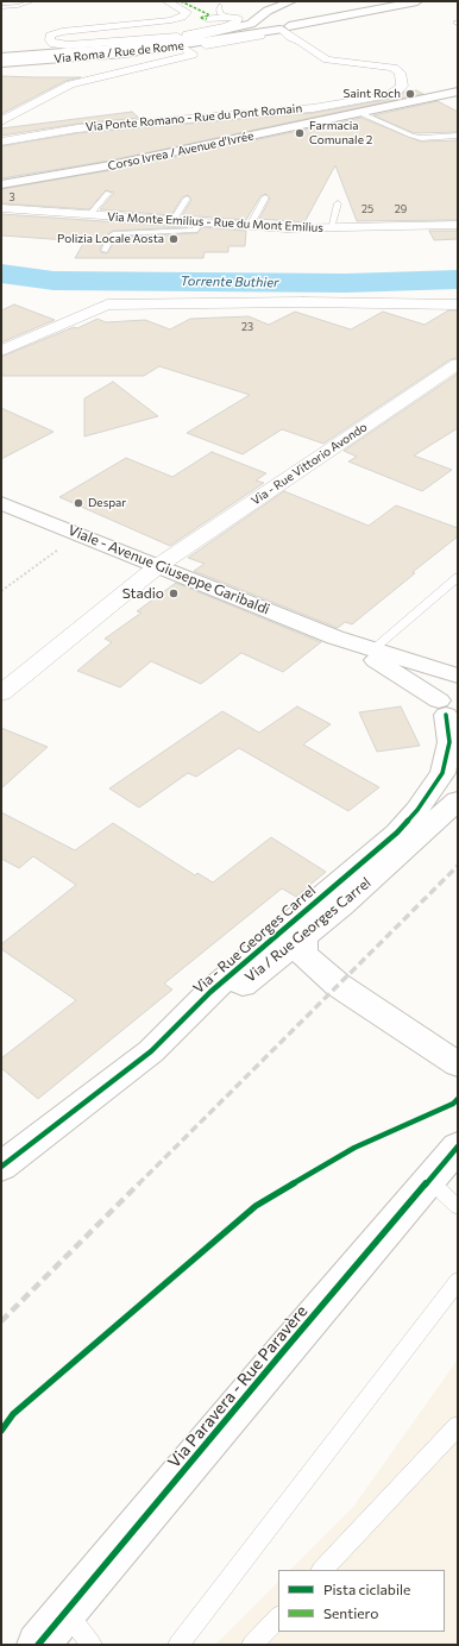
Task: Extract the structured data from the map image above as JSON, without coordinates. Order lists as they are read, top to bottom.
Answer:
{
  "streets": {
    "street": [
      "Via Roma / Rue de Rome",
      "Via Ponte Romano - Rue du Pont Romain",
      "Corso Ivrea / Avenue d'Ivrée",
      "Via Monte Emilius - Rue du Mont Emilius",
      "Via - Rue Vittorio Avondo",
      "Viale - Avenue Giuseppe Garibaldi",
      "Via / Rue Georges Carrel",
      "Via - Rue Georges Carrel",
      "Via Paravera - Rue Paravère"
    ]
  },
  "crossings": [
    ["Via - Rue Vittorio Avondo", "Viale - Avenue Giuseppe Garibaldi"],
    ["Viale - Avenue Giuseppe Garibaldi", "Via - Rue Georges Carrel"],
    ["Via / Rue Georges Carrel", "Via - Rue Georges Carrel"]
  ],
  "water": ["Torrente Buthier"],
  "places": [
    "Saint Roch",
    "Farmacia Comunale 2",
    "Polizia Locale Aosta",
    "Despar",
    "Stadio"
  ],
  "house_numbers": [
    "3",
    "25",
    "29",
    "23"
  ],
  "legend": ["Pista ciclabile", "Sentiero"]
}
